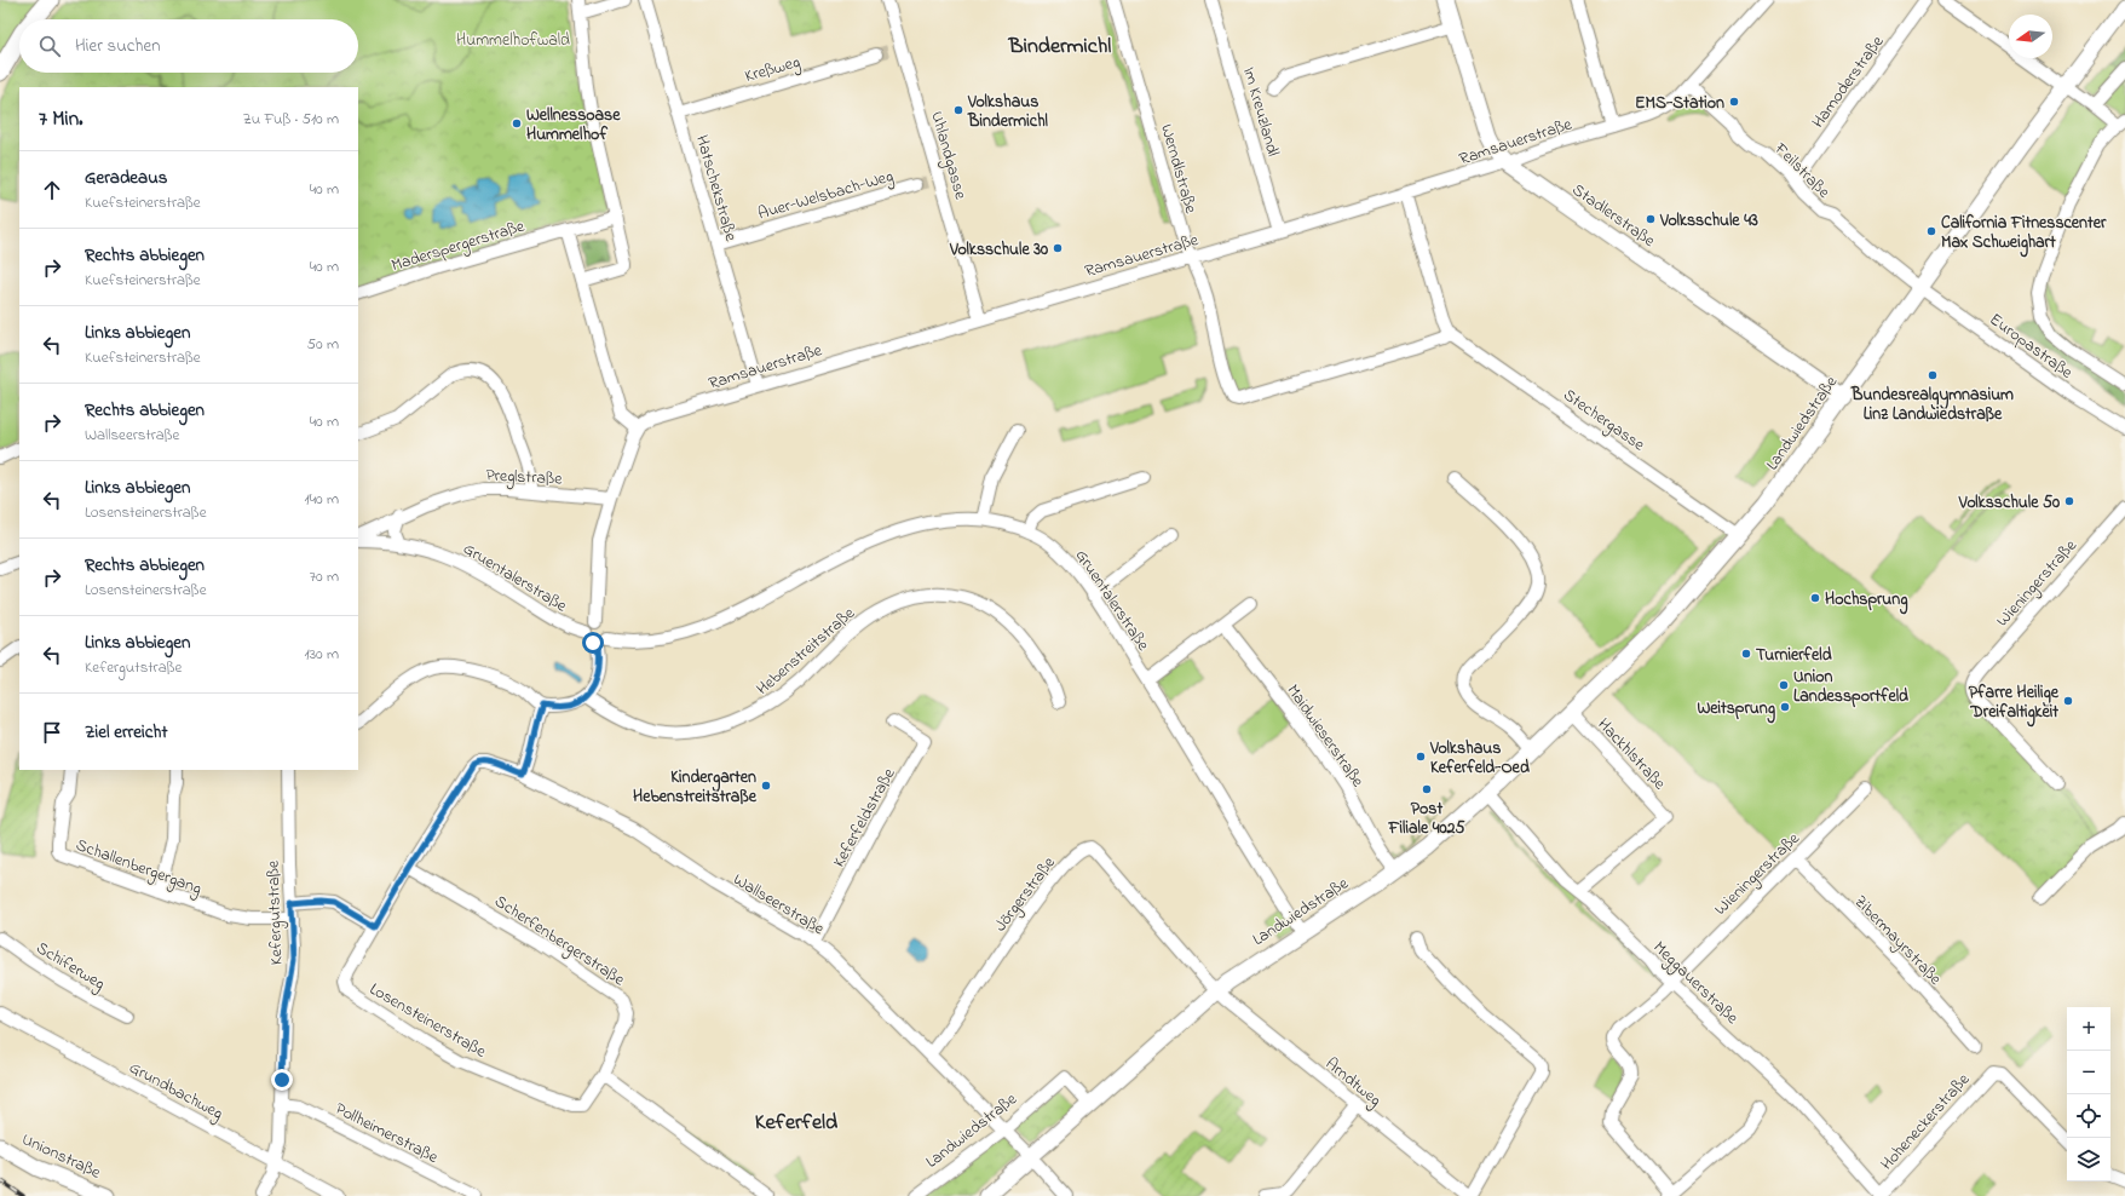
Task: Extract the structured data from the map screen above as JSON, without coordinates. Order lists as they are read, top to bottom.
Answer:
{
  "streets": {
    "main road": ["Stadlerstraße", "Landwiedstraße", "Unionstraße"],
    "street": [
      "Kreßweg",
      "Hamoderstraße",
      "Im Kreuzlandl",
      "Ramsauerstraße",
      "Uhlandgasse",
      "Werndlstraße",
      "Feilstraße",
      "Hatschekstraße",
      "Auer-Welsbach-Weg",
      "Maderspergerstraße",
      "Europastraße",
      "Stechergasse",
      "Preglstraße",
      "Gruentalerstraße",
      "Wieningerstraße",
      "Hebenstreitstraße",
      "Maidwieserstraße",
      "Hackhlstraße",
      "Keferfeldstraße",
      "Schallenbergergang",
      "Jörgerstraße",
      "Wallseerstraße",
      "Kefergutstraße",
      "Scherfenbergerstraße",
      "Zibermayrstraße",
      "Schiferweg",
      "Meggauerstraße",
      "Losensteinerstraße",
      "Arndtweg",
      "Grundbachweg",
      "Hoheneckerstraße",
      "Pollheimerstraße"
    ]
  },
  "crossings": [
    ["Kreßweg", "Hatschekstraße"],
    ["Hamoderstraße", "Feilstraße"],
    ["Im Kreuzlandl", "Ramsauerstraße"],
    ["Ramsauerstraße", "Uhlandgasse"],
    ["Ramsauerstraße", "Werndlstraße"],
    ["Ramsauerstraße", "Feilstraße"],
    ["Ramsauerstraße", "Hatschekstraße"],
    ["Ramsauerstraße", "Stadlerstraße"],
    ["Ramsauerstraße", "Stechergasse"],
    ["Werndlstraße", "Stechergasse"],
    ["Feilstraße", "Europastraße"],
    ["Feilstraße", "Landwiedstraße"],
    ["Hatschekstraße", "Auer-Welsbach-Weg"],
    ["Stadlerstraße", "Landwiedstraße"],
    ["Europastraße", "Landwiedstraße"],
    ["Stechergasse", "Landwiedstraße"],
    ["Landwiedstraße", "Gruentalerstraße"],
    ["Landwiedstraße", "Maidwieserstraße"],
    ["Landwiedstraße", "Hackhlstraße"],
    ["Landwiedstraße", "Jörgerstraße"],
    ["Landwiedstraße", "Wallseerstraße"],
    ["Landwiedstraße", "Meggauerstraße"],
    ["Landwiedstraße", "Arndtweg"],
    ["Wieningerstraße", "Zibermayrstraße"],
    ["Wieningerstraße", "Meggauerstraße"],
    ["Hackhlstraße", "Meggauerstraße"],
    ["Keferfeldstraße", "Wallseerstraße"],
    ["Schallenbergergang", "Kefergutstraße"],
    ["Jörgerstraße", "Wallseerstraße"],
    ["Jörgerstraße", "Arndtweg"],
    ["Wallseerstraße", "Losensteinerstraße"],
    ["Kefergutstraße", "Grundbachweg"],
    ["Kefergutstraße", "Pollheimerstraße"],
    ["Scherfenbergerstraße", "Losensteinerstraße"],
    ["Meggauerstraße", "Hoheneckerstraße"]
  ],
  "districts": ["Bindermichl", "Keferfeld"],
  "parks": ["Hummelhofwald"],
  "places": [
    "EMS-Station",
    "Volkshaus Bindermichl",
    "Wellnessoase Hummelhof",
    "Volksschule 43",
    "California Fitnesscenter Max Schweighart",
    "Volksschule 30",
    "Bundesrealgymnasium Linz Landwiedstraße",
    "Volksschule 50",
    "Hochsprung",
    "Turnierfeld",
    "Union Landessportfeld",
    "Pfarre Heilige Dreifaltigkeit",
    "Weitsprung",
    "Volkshaus Keferfeld-Oed",
    "Kindergarten Hebenstreitstraße",
    "Post Filiale 4025"
  ],
  "north": "left",
  "page": {
    "search": "Hier suchen",
    "heading": ["7 Min.", "Zu Fuß · 510 m"],
    "list": [
      ["Geradeaus", "Kuefsteinerstraße", "40 m"],
      ["Rechts abbiegen", "Kuefsteinerstraße", "40 m"],
      ["Links abbiegen", "Kuefsteinerstraße", "50 m"],
      ["Rechts abbiegen", "Wallseerstraße", "40 m"],
      ["Links abbiegen", "Losensteinerstraße", "140 m"],
      ["Rechts abbiegen", "Losensteinerstraße", "70 m"],
      ["Links abbiegen", "Kefergutstraße", "130 m"],
      "Ziel erreicht"
    ],
    "map_buttons": ["+", "−"]
  }
}
